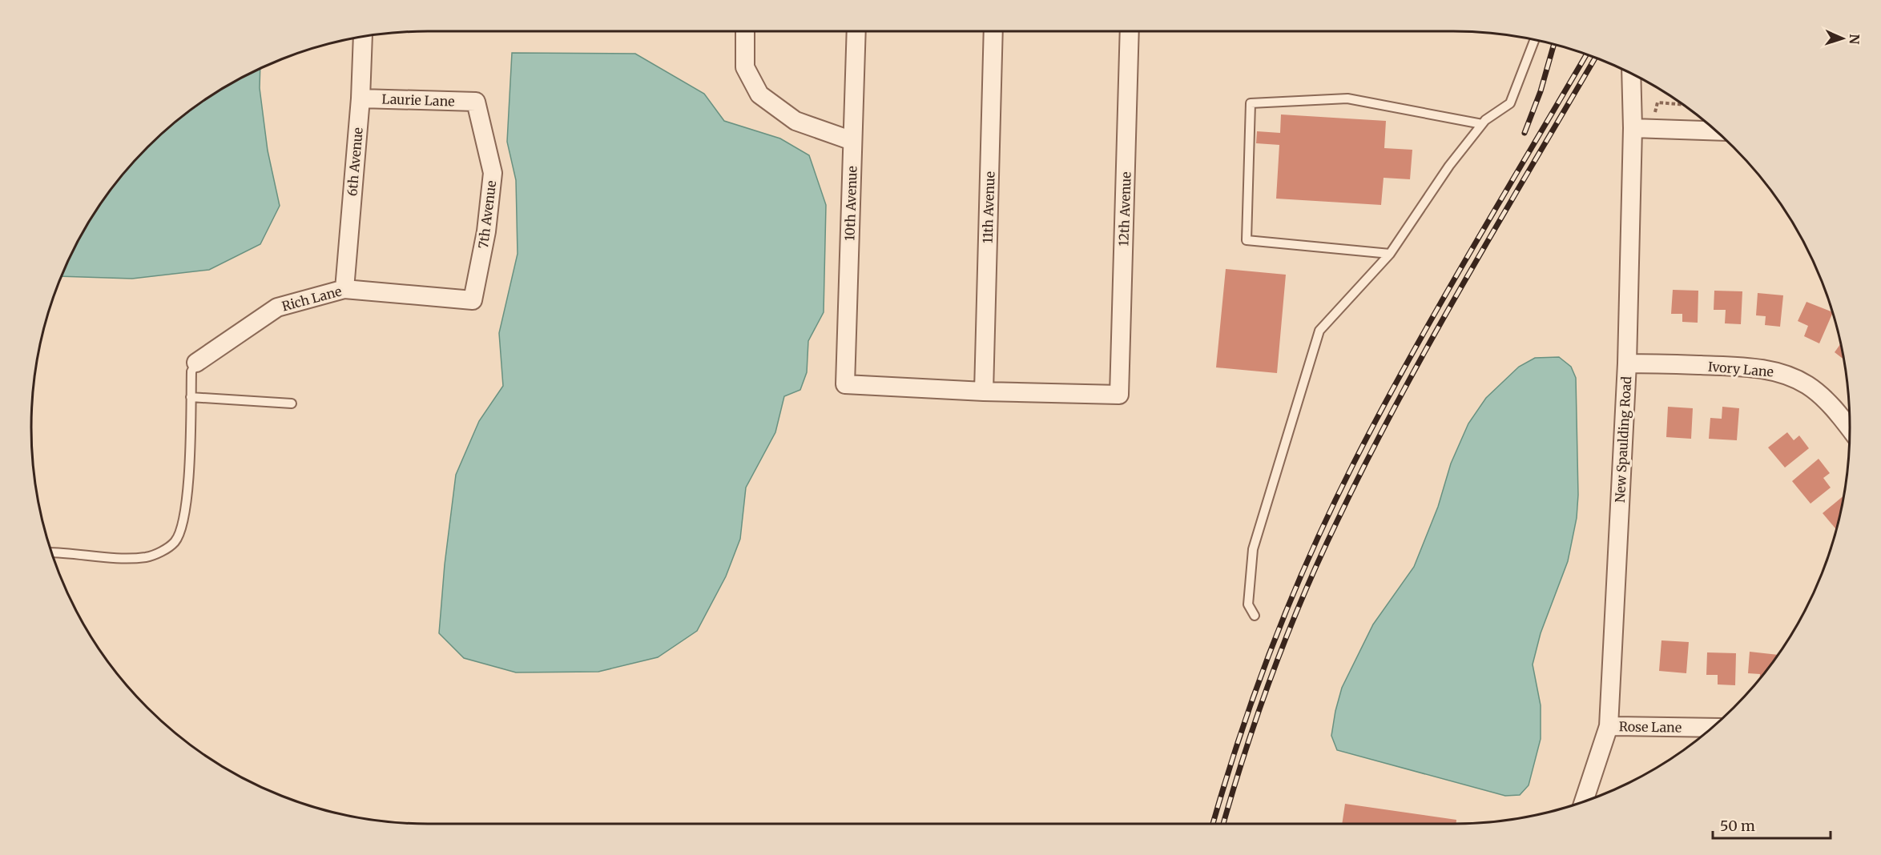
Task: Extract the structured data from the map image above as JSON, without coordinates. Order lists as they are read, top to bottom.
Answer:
{
  "streets": {
    "street": [
      "Laurie Lane",
      "6th Avenue",
      "10th Avenue",
      "11th Avenue",
      "12th Avenue",
      "7th Avenue",
      "Rich Lane",
      "Ivory Lane",
      "New Spaulding Road",
      "Rose Lane"
    ]
  },
  "crossings": [
    ["Laurie Lane", "6th Avenue"],
    ["Laurie Lane", "7th Avenue"],
    ["6th Avenue", "Rich Lane"],
    ["10th Avenue", "11th Avenue"],
    ["10th Avenue", "12th Avenue"],
    ["11th Avenue", "12th Avenue"],
    ["7th Avenue", "Rich Lane"],
    ["Ivory Lane", "New Spaulding Road"],
    ["New Spaulding Road", "Rose Lane"]
  ],
  "scale_bar": "50 m",
  "north": "right"
}
